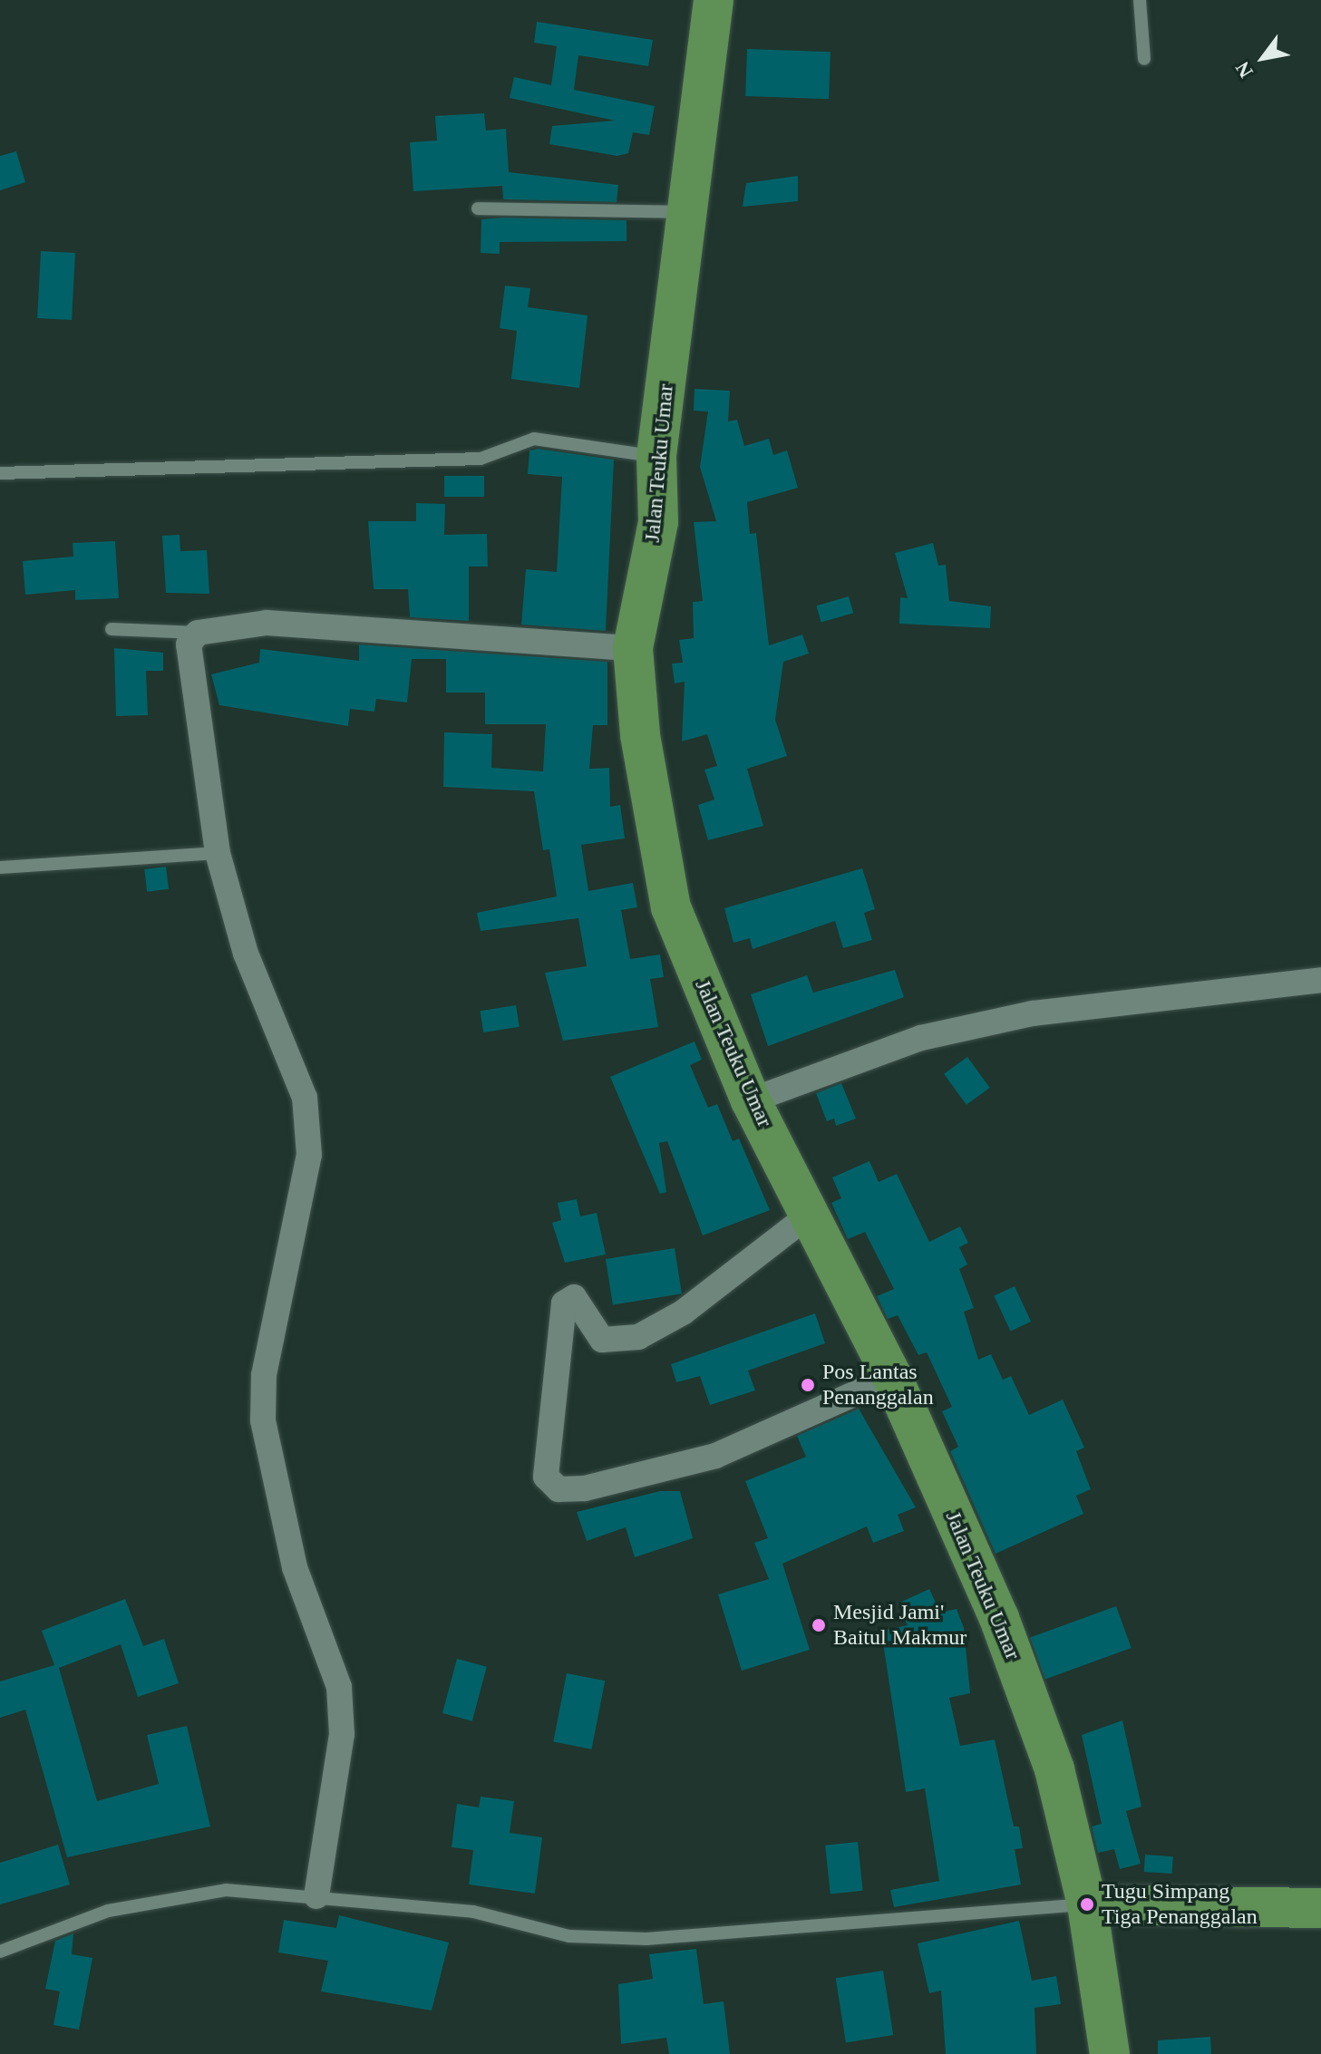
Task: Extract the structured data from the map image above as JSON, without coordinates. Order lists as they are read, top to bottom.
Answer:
{
  "streets": {
    "highway": ["Jalan Teuku Umar"]
  },
  "places": ["Pos Lantas Penanggalan", "Mesjid Jami' Baitul Makmur", "Tugu Simpang Tiga Penanggalan"],
  "north": "bottom left"
}
